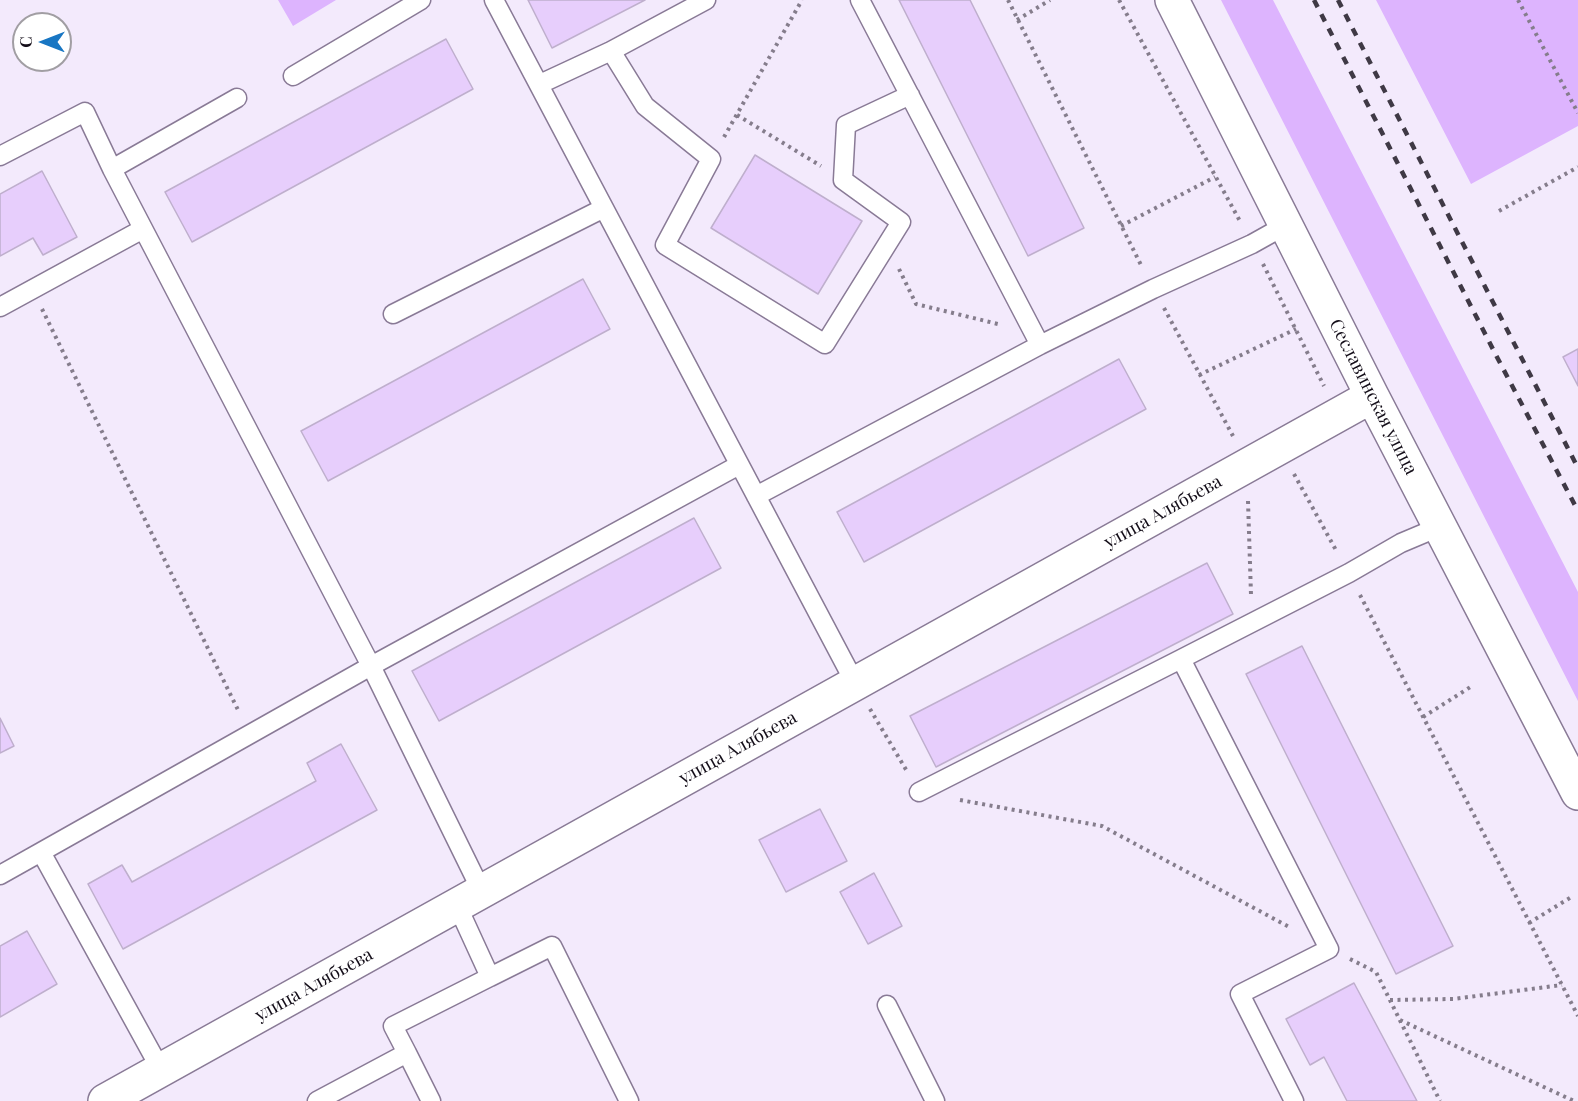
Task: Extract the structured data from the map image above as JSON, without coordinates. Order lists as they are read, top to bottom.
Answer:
{
  "streets": {
    "street": ["Сеславинская улица", "улица Алябьева"]
  },
  "crossings": [
    ["Сеславинская улица", "улица Алябьева"]
  ],
  "north": "left"
}
